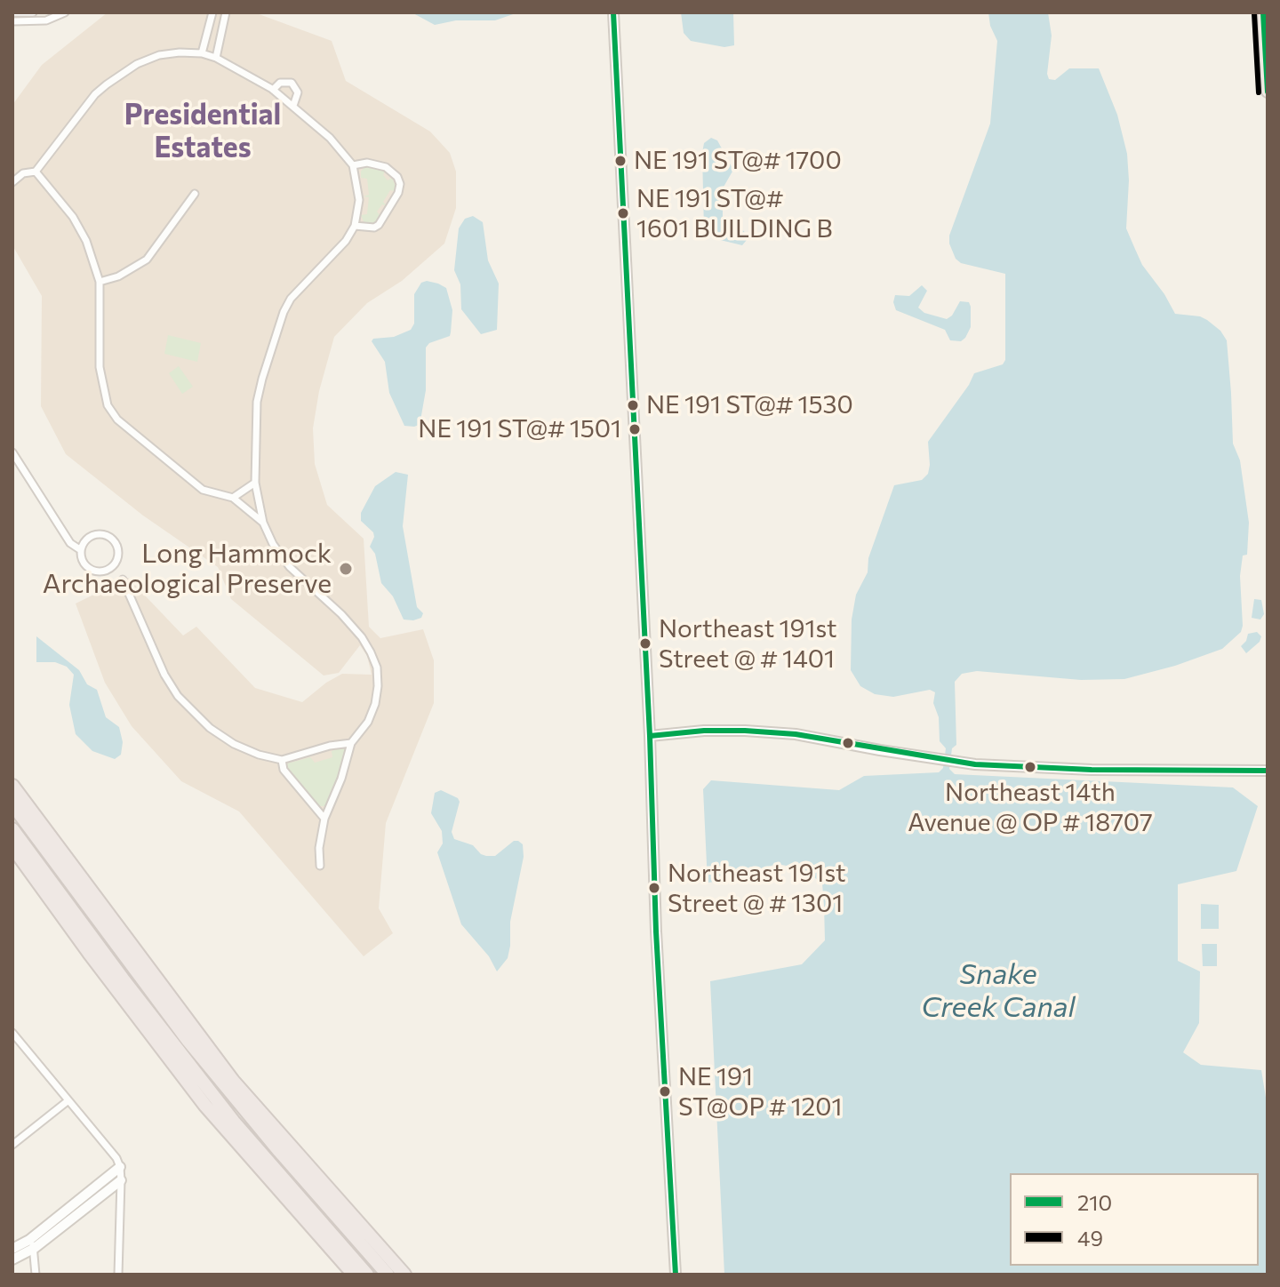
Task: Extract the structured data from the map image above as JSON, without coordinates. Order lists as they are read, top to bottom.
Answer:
{
  "districts": ["Presidential Estates"],
  "water": ["Snake Creek Canal"],
  "places": [
    "NE 191 ST@# 1700",
    "NE 191 ST@# 1601 BUILDING B",
    "NE 191 ST@# 1530",
    "NE 191 ST@# 1501",
    "Long Hammock Archaeological Preserve",
    "Northeast 191st Street @ # 1401",
    "Northeast 14th Avenue @ OP # 18707",
    "Northeast 191st Street @ # 1301",
    "NE 191 ST@OP # 1201"
  ],
  "lines": ["transit line 210", "transit line 49"],
  "legend": ["210", "49"]
}
